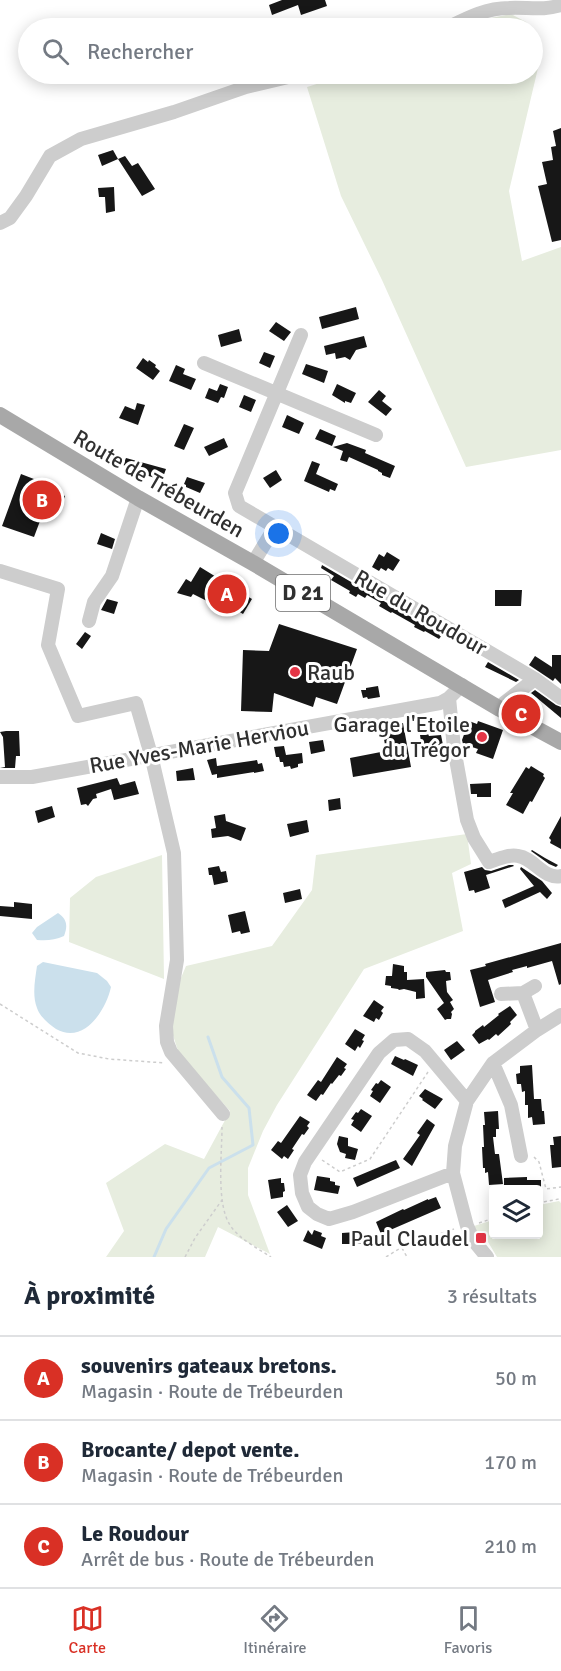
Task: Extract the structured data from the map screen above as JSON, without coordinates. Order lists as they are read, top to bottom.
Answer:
{
  "streets": {
    "main road": ["Route de Trébeurden", "D 21"],
    "street": ["Rue du Roudour", "Rue Yves-Marie Herviou"]
  },
  "crossings": [
    ["Route de Trébeurden", "Rue Yves-Marie Herviou"]
  ],
  "places": {
    "other": ["Raub", "Garage l'Etoile du Trégor"],
    "transit": ["Paul Claudel"]
  },
  "page": {
    "search": "Rechercher",
    "pins": ["B", "A", "C"],
    "heading": ["À proximité", "3 résultats"],
    "list": [
      {
        "mark": "A",
        "name": "souvenirs gateaux bretons.",
        "note": "Magasin · Route de Trébeurden",
        "value": "50 m"
      },
      {
        "mark": "B",
        "name": "Brocante/ depot vente.",
        "note": "Magasin · Route de Trébeurden",
        "value": "170 m"
      },
      {
        "mark": "C",
        "name": "Le Roudour",
        "note": "Arrêt de bus · Route de Trébeurden",
        "value": "210 m"
      }
    ],
    "nav": ["Carte", "Itinéraire", "Favoris"]
  }
}
